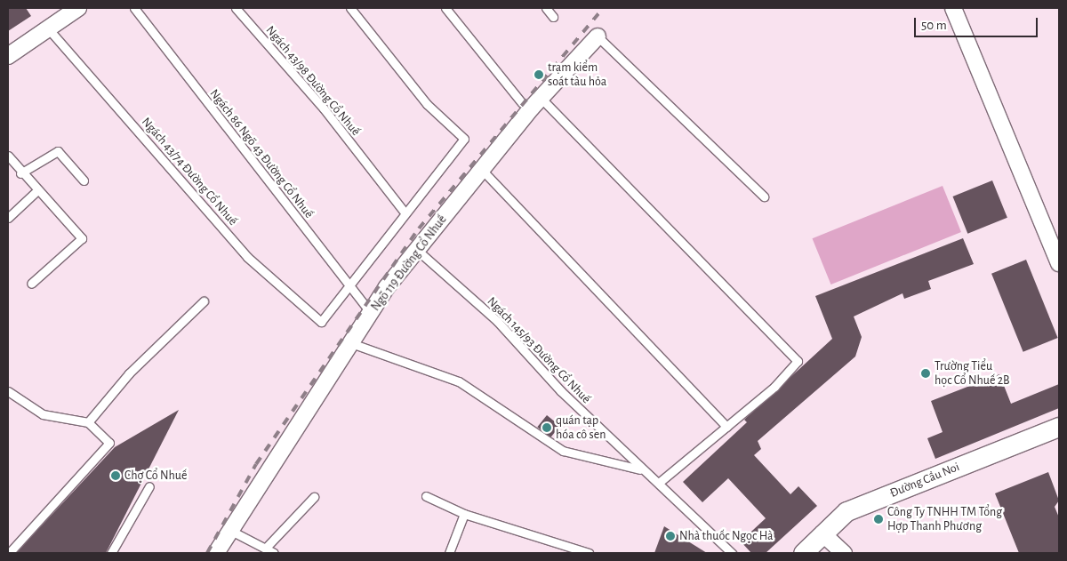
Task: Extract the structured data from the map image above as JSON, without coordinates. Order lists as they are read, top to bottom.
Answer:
{
  "streets": {
    "street": ["Ngõ 119 Đường Cổ Nhuế", "Đường Cầu Noi"],
    "lane": [
      "Ngách 43/98 Đường Cổ Nhuế",
      "Ngách 86 Ngõ 43 Đường Cổ Nhuế",
      "Ngách 43/74 Đường Cổ Nhuế",
      "Ngách 145/93 Đường Cổ Nhuế"
    ]
  },
  "crossings": [
    ["Ngách 86 Ngõ 43 Đường Cổ Nhuế", "Ngách 43/74 Đường Cổ Nhuế"],
    ["Ngách 86 Ngõ 43 Đường Cổ Nhuế", "Ngõ 119 Đường Cổ Nhuế"],
    ["Ngõ 119 Đường Cổ Nhuế", "Ngách 145/93 Đường Cổ Nhuế"]
  ],
  "places": [
    "trạm kiểm soát tàu hỏa",
    "Trường Tiểu học Cổ Nhuế 2B",
    "quán tạp hóa cô sen",
    "Chợ Cổ Nhuế",
    "Công Ty TNHH TM Tổng Hợp Thanh Phương",
    "Nhà thuốc Ngọc Hà"
  ],
  "scale_bar": "50 m"
}
